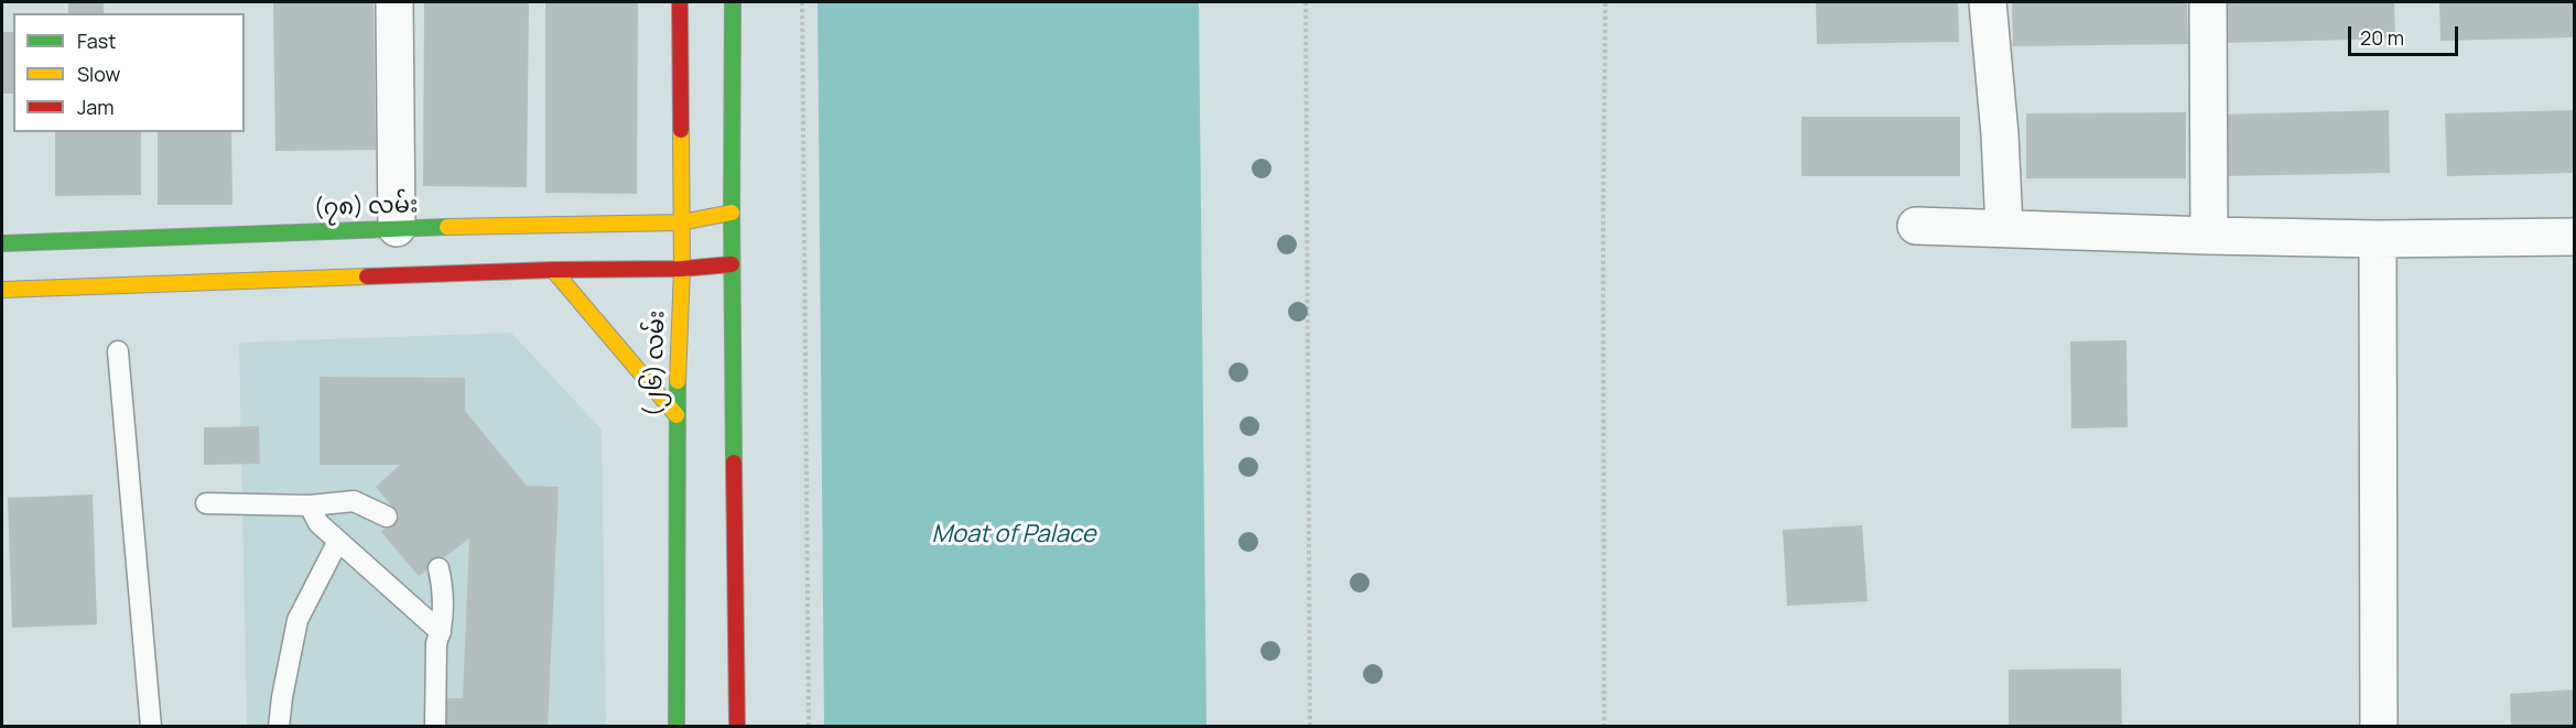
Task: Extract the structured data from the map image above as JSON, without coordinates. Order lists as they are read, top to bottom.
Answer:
{
  "streets": {
    "main road": ["(၇၈) လမ်း", "(၂၆) လမ်း"]
  },
  "crossings": [
    ["(၇၈) လမ်း", "(၂၆) လမ်း"]
  ],
  "water": ["Moat of Palace"],
  "legend": ["Fast", "Slow", "Jam"],
  "scale_bar": "20 m"
}
